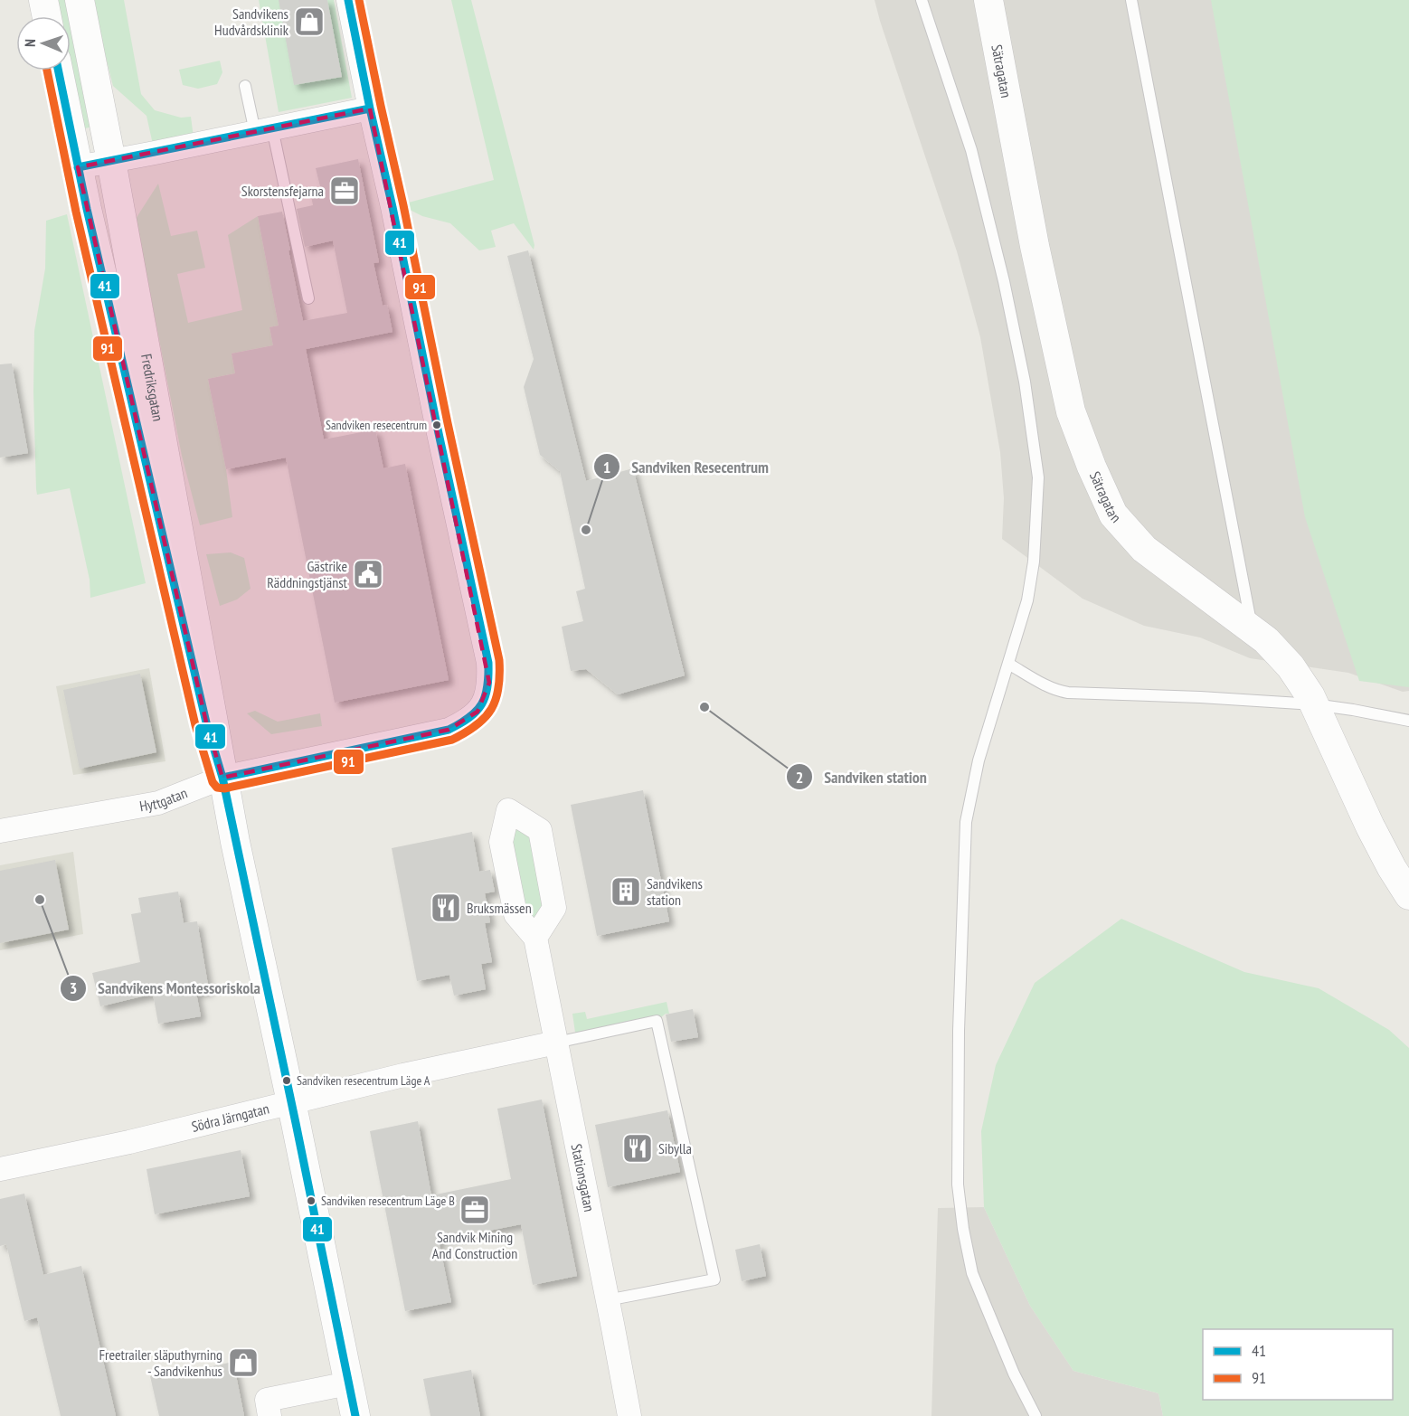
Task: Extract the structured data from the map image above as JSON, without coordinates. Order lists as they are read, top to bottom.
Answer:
{
  "streets": {
    "street": [
      "Sätragatan",
      "Fredriksgatan",
      "Hyttgatan",
      "Södra Järngatan",
      "Stationsgatan"
    ]
  },
  "crossings": [
    ["Fredriksgatan", "Hyttgatan"],
    ["Fredriksgatan", "Södra Järngatan"],
    ["Södra Järngatan", "Stationsgatan"]
  ],
  "places": {
    "shop": ["Sandvikens Hudvårdsklinik", "Freetrailer släputhyrning - Sandvikenhus"],
    "office": ["Skorstensfejarna", "Sandvik Mining And Construction"],
    "other": [
      "Sandviken resecentrum",
      "Sandviken Resecentrum",
      "Sandviken station",
      "Sandvikens Montessoriskola",
      "Sandviken resecentrum Läge A",
      "Sandviken resecentrum Läge B"
    ],
    "public building": ["Gästrike Räddningstjänst"],
    "building": ["Sandvikens station"],
    "restaurant": ["Bruksmässen", "Sibylla"]
  },
  "lines": ["transit line 41", "transit line 91"],
  "legend": ["41", "91"],
  "north": "left"
}
